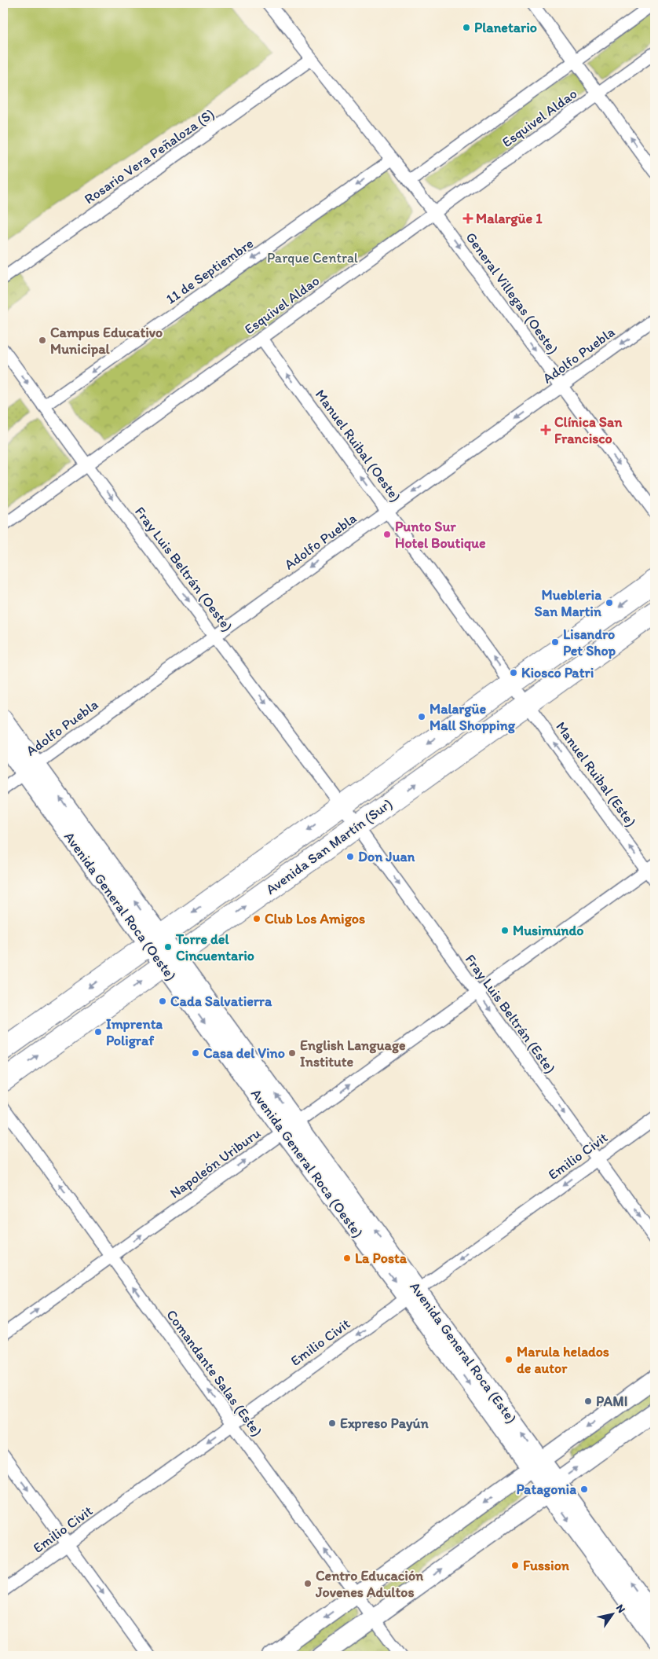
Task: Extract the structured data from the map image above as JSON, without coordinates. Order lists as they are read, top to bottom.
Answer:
{
  "streets": {
    "highway": ["Avenida San Martín (Sur)"],
    "main road": ["Avenida General Roca (Oeste)", "Avenida General Roca (Este)"],
    "street": [
      "Esquivel Aldao",
      "Rosario Vera Peñaloza (S)",
      "11 de Septiembre",
      "General Villegas (Oeste)",
      "Adolfo Puebla",
      "Manuel Ruibal (Oeste)",
      "Fray Luis Beltrán (Oeste)",
      "Manuel Ruibal (Este)",
      "Fray Luis Beltrán (Este)",
      "Emilio Civit",
      "Napoleón Uriburu",
      "Comandante Salas (Este)"
    ]
  },
  "crossings": [
    ["Esquivel Aldao", "General Villegas (Oeste)"],
    ["Esquivel Aldao", "Manuel Ruibal (Oeste)"],
    ["Esquivel Aldao", "Fray Luis Beltrán (Oeste)"],
    ["Rosario Vera Peñaloza (S)", "General Villegas (Oeste)"],
    ["11 de Septiembre", "General Villegas (Oeste)"],
    ["11 de Septiembre", "Fray Luis Beltrán (Oeste)"],
    ["General Villegas (Oeste)", "Adolfo Puebla"],
    ["Adolfo Puebla", "Manuel Ruibal (Oeste)"],
    ["Adolfo Puebla", "Fray Luis Beltrán (Oeste)"],
    ["Adolfo Puebla", "Avenida General Roca (Oeste)"],
    ["Manuel Ruibal (Oeste)", "Manuel Ruibal (Este)"],
    ["Manuel Ruibal (Oeste)", "Avenida San Martín (Sur)"],
    ["Fray Luis Beltrán (Oeste)", "Avenida San Martín (Sur)"],
    ["Fray Luis Beltrán (Oeste)", "Fray Luis Beltrán (Este)"],
    ["Manuel Ruibal (Este)", "Avenida San Martín (Sur)"],
    ["Manuel Ruibal (Este)", "Napoleón Uriburu"],
    ["Avenida San Martín (Sur)", "Avenida General Roca (Oeste)"],
    ["Avenida San Martín (Sur)", "Fray Luis Beltrán (Este)"],
    ["Avenida General Roca (Oeste)", "Napoleón Uriburu"],
    ["Avenida General Roca (Oeste)", "Avenida General Roca (Este)"],
    ["Fray Luis Beltrán (Este)", "Emilio Civit"],
    ["Fray Luis Beltrán (Este)", "Napoleón Uriburu"],
    ["Emilio Civit", "Avenida General Roca (Este)"],
    ["Emilio Civit", "Comandante Salas (Este)"],
    ["Napoleón Uriburu", "Avenida General Roca (Este)"],
    ["Napoleón Uriburu", "Comandante Salas (Este)"]
  ],
  "one_way": [
    "11 de Septiembre",
    "General Villegas (Oeste)",
    "Adolfo Puebla",
    "Manuel Ruibal (Oeste)",
    "Fray Luis Beltrán (Oeste)",
    "Manuel Ruibal (Este)",
    "Fray Luis Beltrán (Este)",
    "Emilio Civit",
    "Napoleón Uriburu",
    "Comandante Salas (Este)"
  ],
  "parks": ["Parque Central"],
  "places": {
    "other": [
      "Planetario",
      "Campus Educativo Municipal",
      "Punto Sur Hotel Boutique",
      "Muebleria San Martin",
      "Lisandro Pet Shop",
      "Kiosco Patri",
      "Malargüe Mall Shopping",
      "Don Juan",
      "Club Los Amigos",
      "Musimundo",
      "Torre del Cincuentario",
      "Cada Salvatierra",
      "Imprenta Poligraf",
      "Casa del Vino",
      "English Language Institute",
      "La Posta",
      "Marula helados de autor",
      "PAMI",
      "Expreso Payún",
      "Patagonia",
      "Fussion",
      "Centro Educación Jovenes Adultos"
    ],
    "health": ["Malargüe 1", "Clínica San Francisco"]
  },
  "north": "top right"
}
